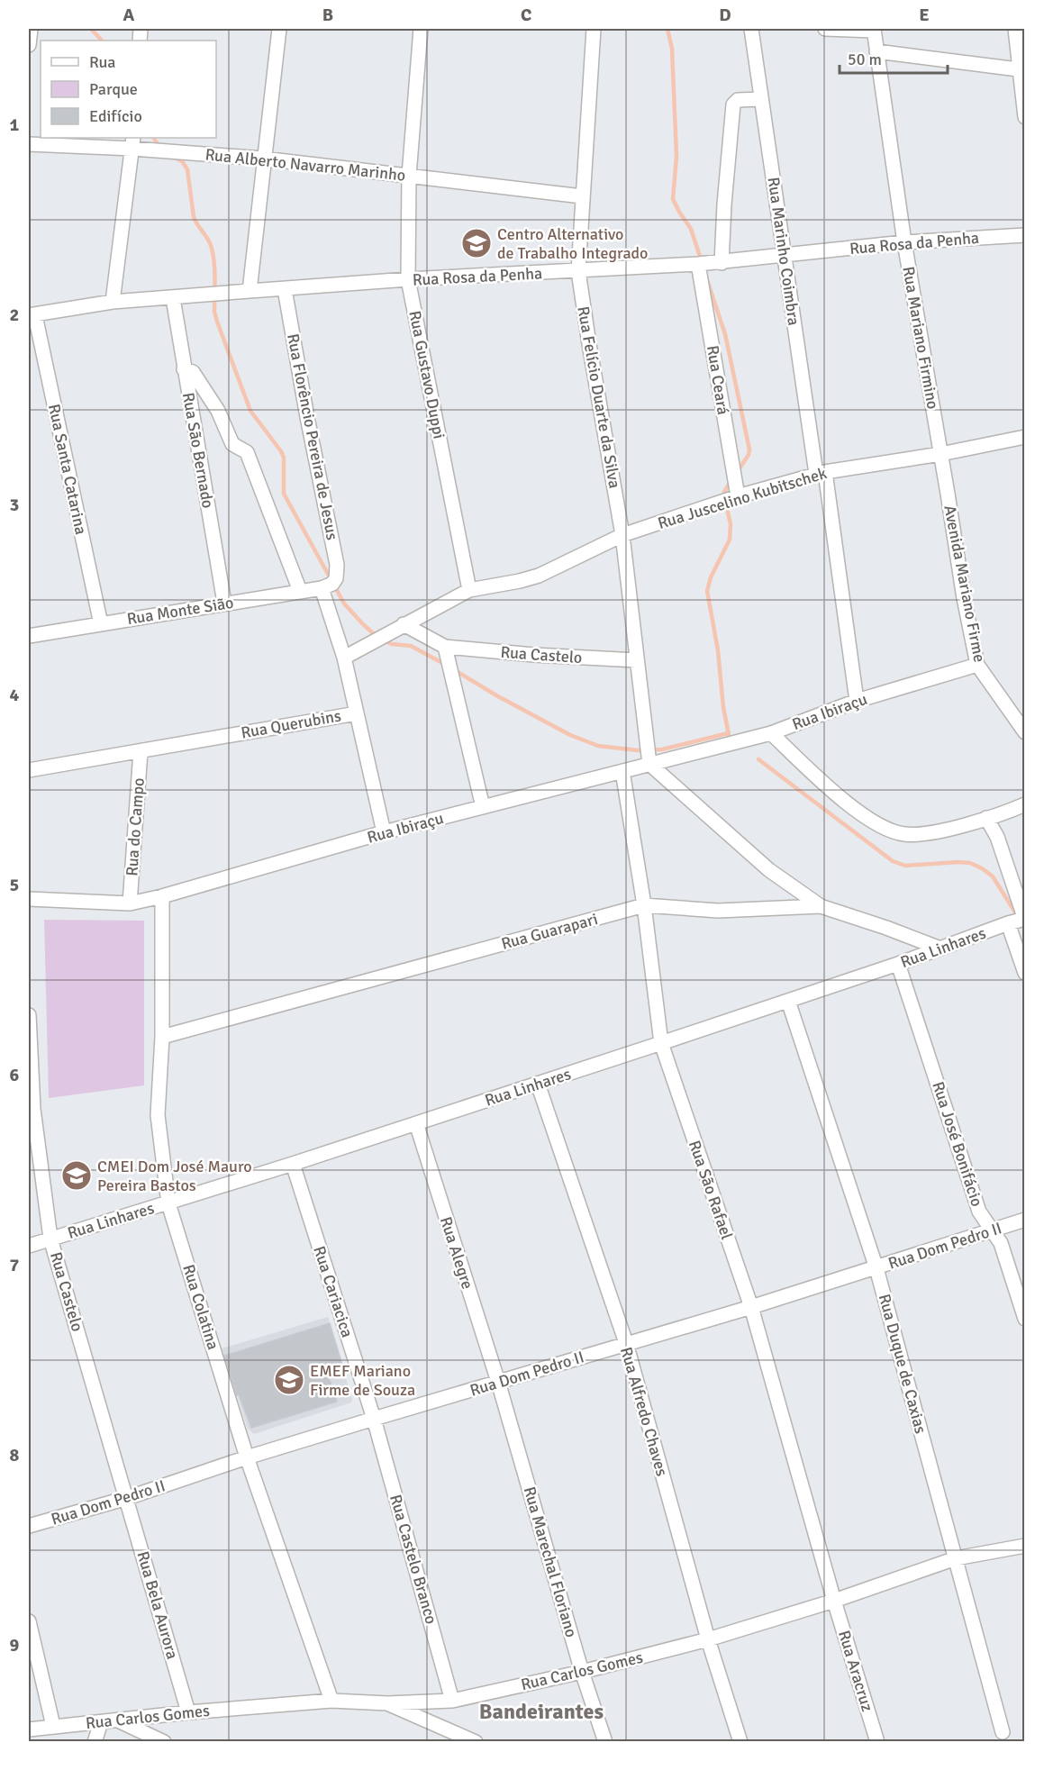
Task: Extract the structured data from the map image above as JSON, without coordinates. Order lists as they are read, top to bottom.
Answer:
{
  "streets": {
    "street": [
      "Rua Alberto Navarro Marinho",
      "Rua Rosa da Penha",
      "Rua Marinho Coimbra",
      "Rua Mariano Firmino",
      "Rua Gustavo Duppi",
      "Rua Ceará",
      "Rua Felício Duarte da Silva",
      "Rua Florêncio Pereira de Jesus",
      "Rua São Bernado",
      "Rua Santa Catarina",
      "Rua Juscelino Kubitschek",
      "Avenida Mariano Firme",
      "Rua Monte Sião",
      "Rua Castelo",
      "Rua Ibiraçu",
      "Rua Querubins",
      "Rua do Campo",
      "Rua Guarapari",
      "Rua Linhares",
      "Rua José Bonifácio",
      "Rua São Rafael",
      "Rua Dom Pedro II",
      "Rua Alegre",
      "Rua Cariacica",
      "Rua Colatina",
      "Rua Duque de Caxias",
      "Rua Alfredo Chaves",
      "Rua Castelo Branco",
      "Rua Marechal Floriano",
      "Rua Bela Aurora",
      "Rua Carlos Gomes",
      "Rua Aracruz"
    ]
  },
  "crossings": [
    ["Rua Alberto Navarro Marinho", "Rua Gustavo Duppi"],
    ["Rua Alberto Navarro Marinho", "Rua Felício Duarte da Silva"],
    ["Rua Rosa da Penha", "Rua Marinho Coimbra"],
    ["Rua Rosa da Penha", "Rua Mariano Firmino"],
    ["Rua Rosa da Penha", "Rua Gustavo Duppi"],
    ["Rua Rosa da Penha", "Rua Ceará"],
    ["Rua Rosa da Penha", "Rua Felício Duarte da Silva"],
    ["Rua Rosa da Penha", "Rua Florêncio Pereira de Jesus"],
    ["Rua Rosa da Penha", "Rua São Bernado"],
    ["Rua Rosa da Penha", "Rua Santa Catarina"],
    ["Rua Marinho Coimbra", "Rua Juscelino Kubitschek"],
    ["Rua Marinho Coimbra", "Rua Ibiraçu"],
    ["Rua Mariano Firmino", "Rua Juscelino Kubitschek"],
    ["Rua Mariano Firmino", "Avenida Mariano Firme"],
    ["Rua Gustavo Duppi", "Rua Juscelino Kubitschek"],
    ["Rua Ceará", "Rua Juscelino Kubitschek"],
    ["Rua Felício Duarte da Silva", "Rua Juscelino Kubitschek"],
    ["Rua Felício Duarte da Silva", "Rua Castelo"],
    ["Rua Felício Duarte da Silva", "Rua Ibiraçu"],
    ["Rua Florêncio Pereira de Jesus", "Rua Monte Sião"],
    ["Rua Florêncio Pereira de Jesus", "Rua Querubins"],
    ["Rua São Bernado", "Rua Monte Sião"],
    ["Rua Santa Catarina", "Rua Monte Sião"],
    ["Rua Juscelino Kubitschek", "Avenida Mariano Firme"],
    ["Avenida Mariano Firme", "Rua Ibiraçu"],
    ["Rua Monte Sião", "Rua Querubins"],
    ["Rua Castelo", "Rua Linhares"],
    ["Rua Castelo", "Rua Dom Pedro II"],
    ["Rua Castelo", "Rua Bela Aurora"],
    ["Rua Ibiraçu", "Rua do Campo"],
    ["Rua Ibiraçu", "Rua São Rafael"],
    ["Rua Ibiraçu", "Rua Colatina"],
    ["Rua Querubins", "Rua do Campo"],
    ["Rua Guarapari", "Rua Linhares"],
    ["Rua Guarapari", "Rua São Rafael"],
    ["Rua Guarapari", "Rua Colatina"],
    ["Rua Linhares", "Rua José Bonifácio"],
    ["Rua Linhares", "Rua São Rafael"],
    ["Rua Linhares", "Rua Alegre"],
    ["Rua Linhares", "Rua Cariacica"],
    ["Rua Linhares", "Rua Colatina"],
    ["Rua Linhares", "Rua Duque de Caxias"],
    ["Rua Linhares", "Rua Alfredo Chaves"],
    ["Rua José Bonifácio", "Rua Dom Pedro II"],
    ["Rua São Rafael", "Rua Dom Pedro II"],
    ["Rua São Rafael", "Rua Carlos Gomes"],
    ["Rua São Rafael", "Rua Aracruz"],
    ["Rua Dom Pedro II", "Rua Alegre"],
    ["Rua Dom Pedro II", "Rua Cariacica"],
    ["Rua Dom Pedro II", "Rua Colatina"],
    ["Rua Dom Pedro II", "Rua Duque de Caxias"],
    ["Rua Dom Pedro II", "Rua Alfredo Chaves"],
    ["Rua Dom Pedro II", "Rua Castelo Branco"],
    ["Rua Dom Pedro II", "Rua Marechal Floriano"],
    ["Rua Dom Pedro II", "Rua Bela Aurora"],
    ["Rua Alegre", "Rua Marechal Floriano"],
    ["Rua Cariacica", "Rua Castelo Branco"],
    ["Rua Colatina", "Rua Carlos Gomes"],
    ["Rua Duque de Caxias", "Rua Carlos Gomes"],
    ["Rua Alfredo Chaves", "Rua Carlos Gomes"],
    ["Rua Castelo Branco", "Rua Carlos Gomes"],
    ["Rua Marechal Floriano", "Rua Carlos Gomes"],
    ["Rua Bela Aurora", "Rua Carlos Gomes"],
    ["Rua Carlos Gomes", "Rua Aracruz"]
  ],
  "districts": ["Bandeirantes"],
  "places": {
    "school or university": ["Centro Alternativo de Trabalho Integrado", "CMEI Dom José Mauro Pereira Bastos", "EMEF Mariano Firme de Souza"]
  },
  "legend": ["Rua", "Parque", "Edifício"],
  "scale_bar": "50 m",
  "grid": {
    "columns": [
      "A",
      "B",
      "C",
      "D",
      "E"
    ],
    "rows": [
      "1",
      "2",
      "3",
      "4",
      "5",
      "6",
      "7",
      "8",
      "9"
    ]
  }
}
